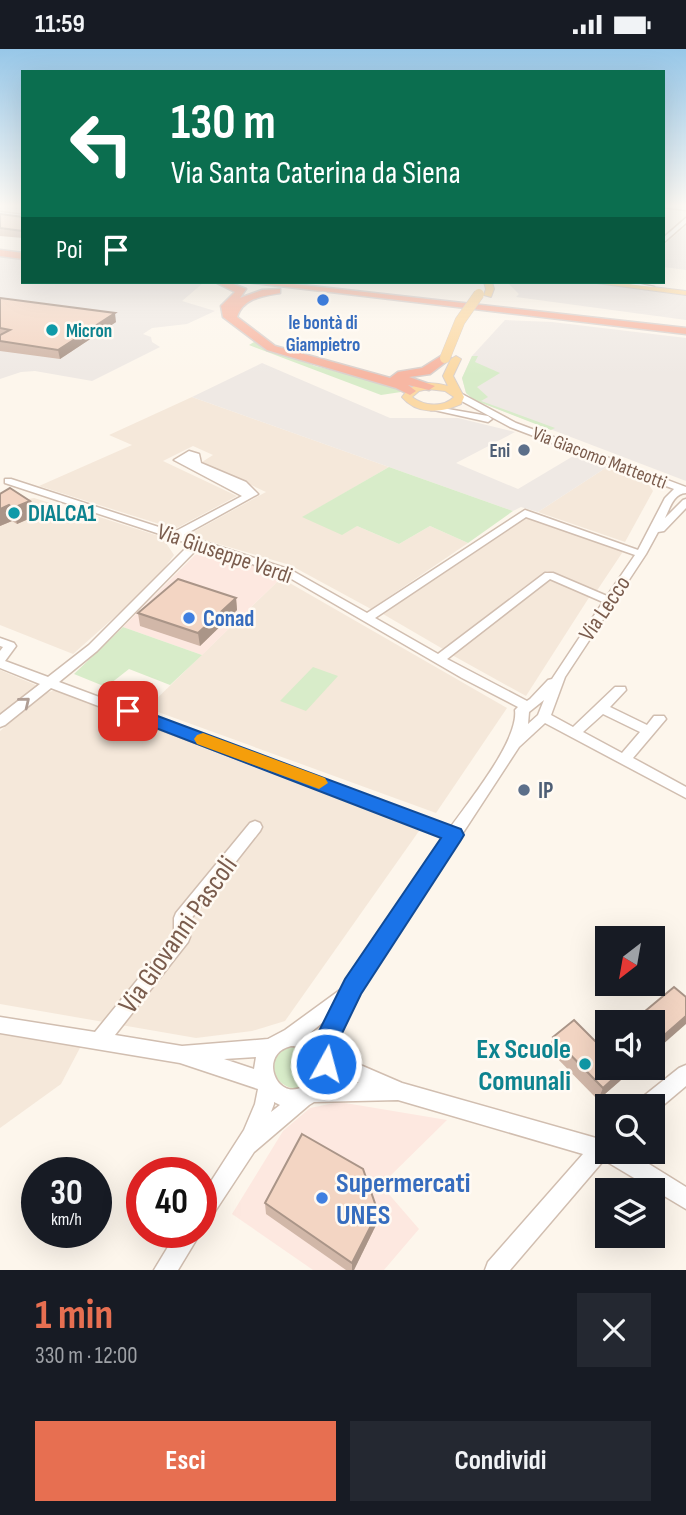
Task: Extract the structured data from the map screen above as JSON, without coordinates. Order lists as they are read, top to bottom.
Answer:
{
  "streets": {
    "street": [
      "Via Giacomo Matteotti",
      "Via Giuseppe Verdi",
      "Via Lecco",
      "Via Giovanni Pascoli"
    ]
  },
  "crossings": [
    ["Via Giuseppe Verdi", "Via Lecco"]
  ],
  "places": [
    "le bontà di Giampietro",
    "Micron",
    "Eni",
    "DIALCA1",
    "Conad",
    "IP",
    "Ex Scuole Comunali",
    "Supermercati UNES"
  ],
  "north": "bottom left",
  "page": {
    "status": "11:59",
    "turn": ["130 m", "Via Santa Caterina da Siena"],
    "then": "Poi",
    "speed": "30 km/h",
    "limit": "40",
    "heading": ["1 min", "330 m · 12:00"],
    "buttons": ["Esci", "Condividi"]
  }
}
